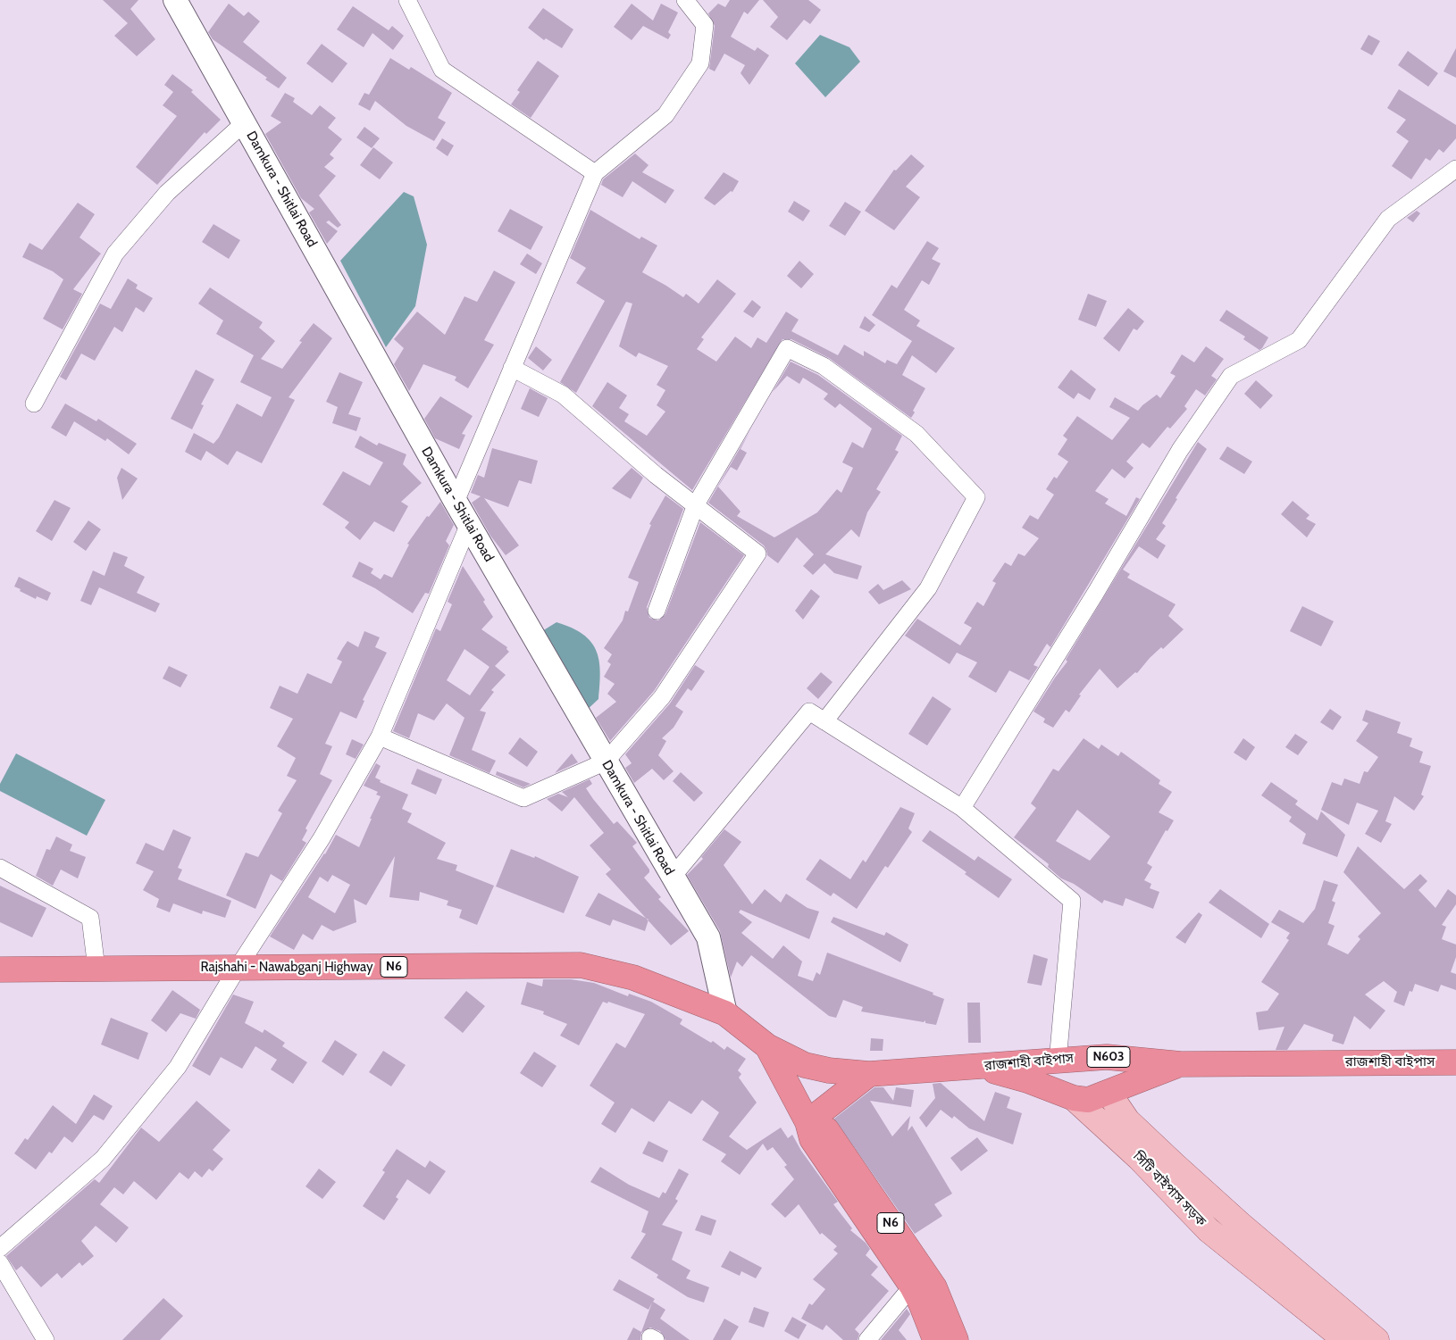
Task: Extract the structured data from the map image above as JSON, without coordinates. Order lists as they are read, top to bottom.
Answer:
{
  "streets": {
    "highway": [
      "N6",
      "Rajshahi - Nawabganj Highway",
      "N603",
      "রাজশাহী বাইপাস",
      "সিটি বাইপাস সড়ক"
    ],
    "street": ["Damkura - Shitlai Road"]
  },
  "crossings": [
    ["Damkura - Shitlai Road", "Rajshahi - Nawabganj Highway"],
    ["N6", "Rajshahi - Nawabganj Highway"],
    ["N6", "রাজশাহী বাইপাস"],
    ["Rajshahi - Nawabganj Highway", "রাজশাহী বাইপাস"],
    ["N603", "রাজশাহী বাইপাস"],
    ["রাজশাহী বাইপাস", "সিটি বাইপাস সড়ক"]
  ]
}
